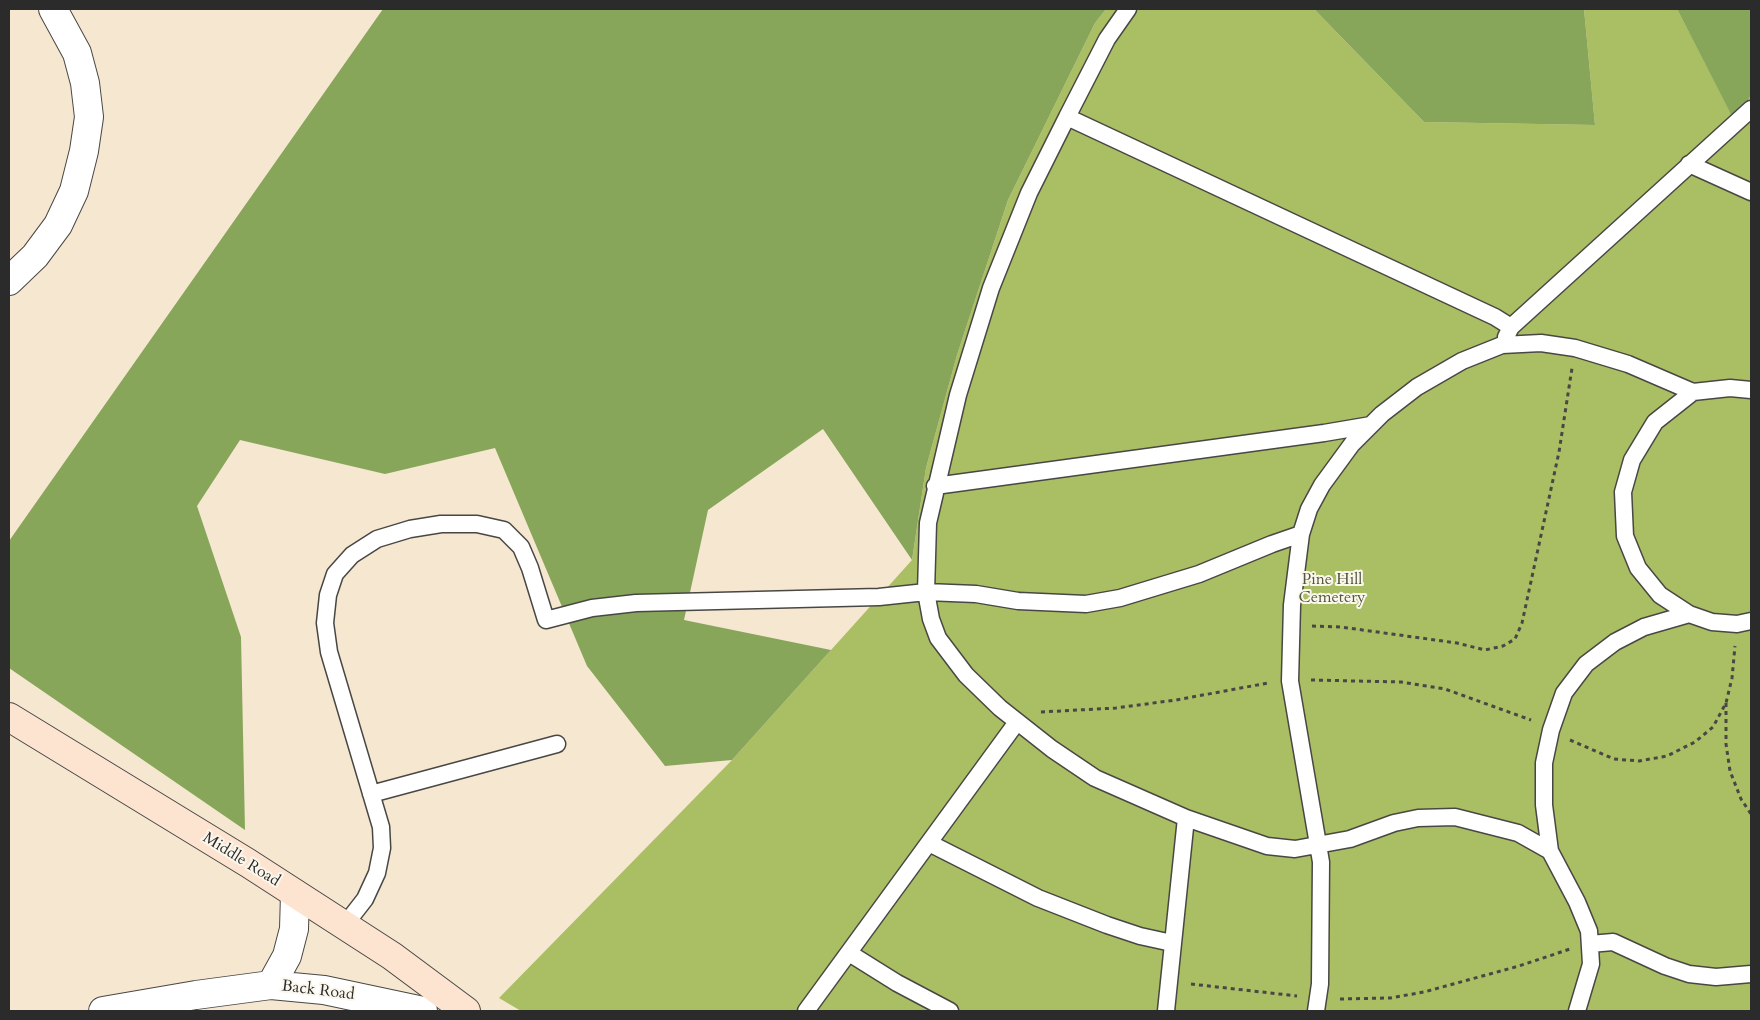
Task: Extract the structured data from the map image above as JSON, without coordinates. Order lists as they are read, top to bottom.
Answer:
{
  "streets": {
    "street": ["Middle Road", "Back Road"]
  },
  "crossings": [
    ["Middle Road", "Back Road"]
  ],
  "parks": ["Pine Hill Cemetery"]
}
